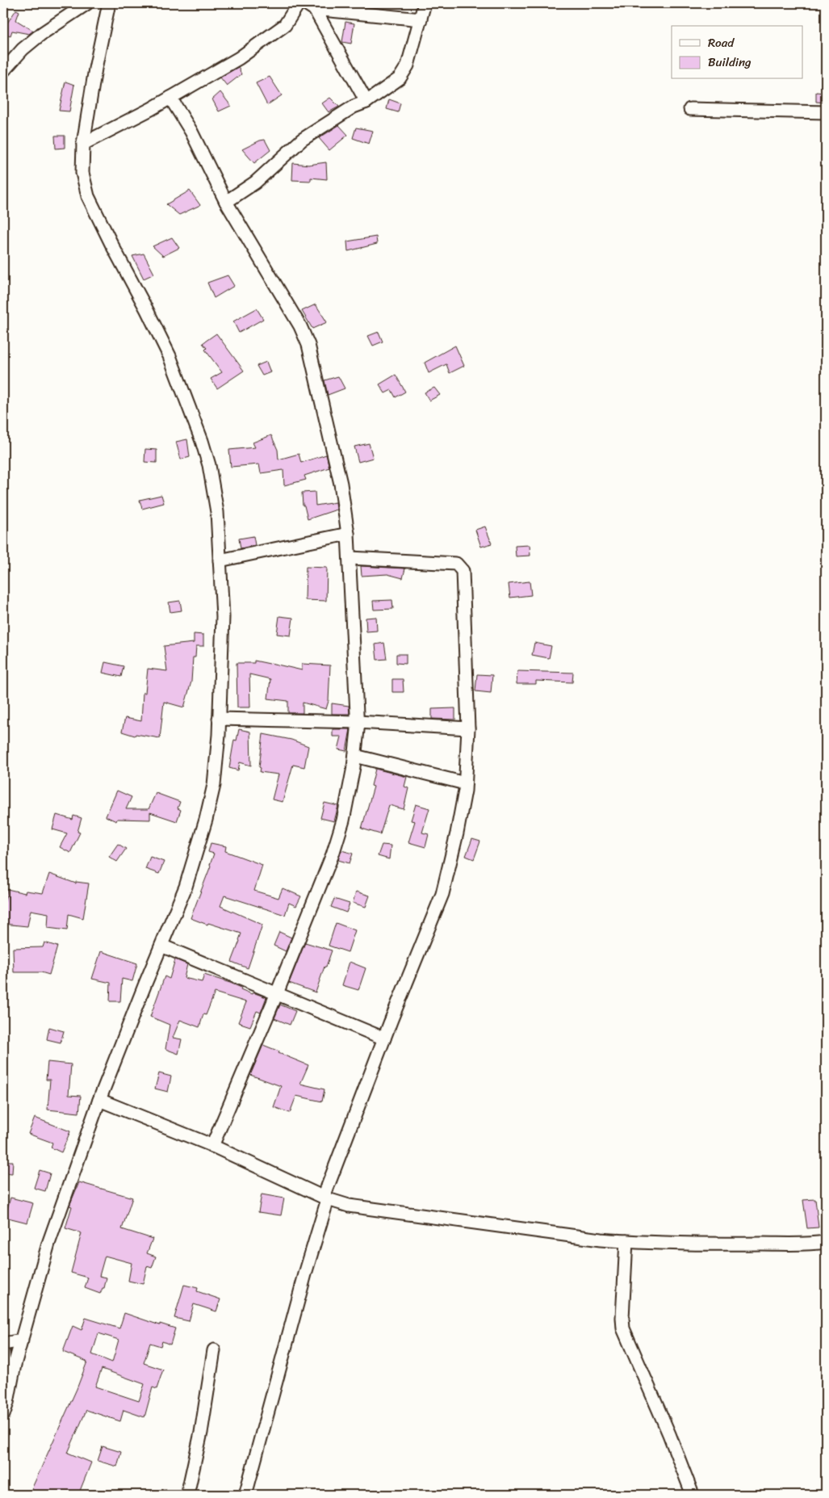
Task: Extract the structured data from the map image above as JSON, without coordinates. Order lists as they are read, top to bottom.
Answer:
{
  "legend": ["Road", "Building"]
}
